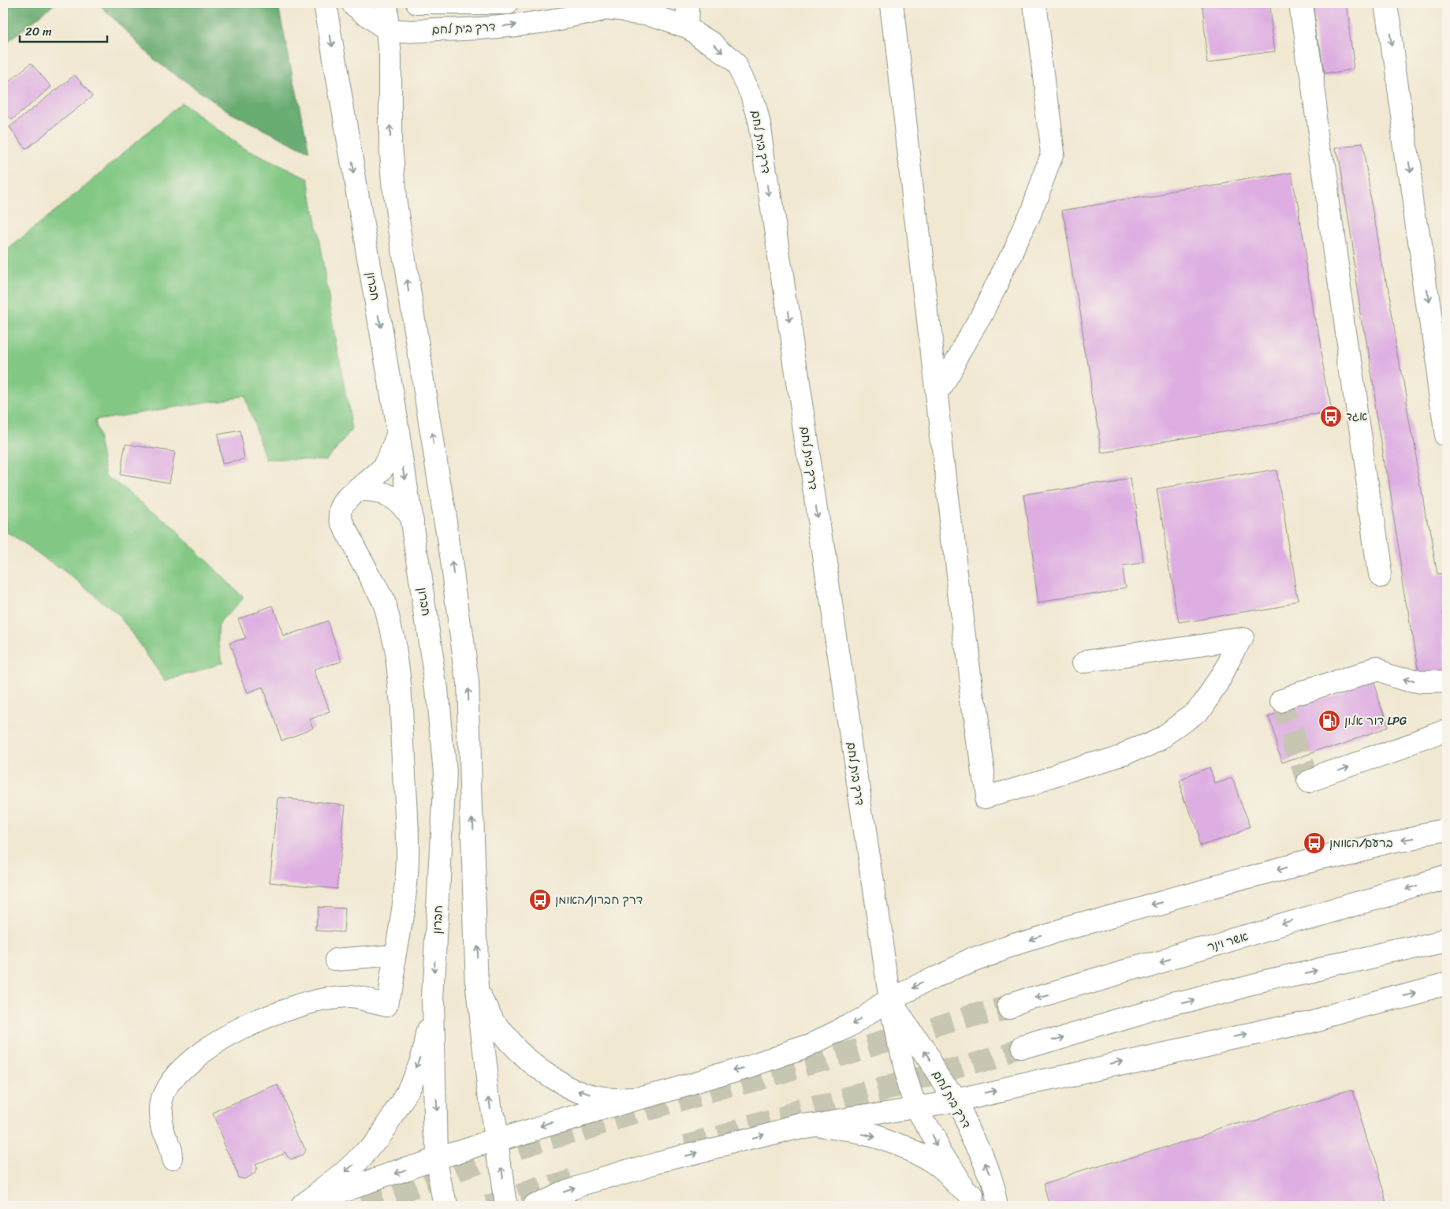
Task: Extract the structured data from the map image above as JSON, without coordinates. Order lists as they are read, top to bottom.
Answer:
{
  "streets": {
    "main road": ["דרך בית לחם", "חברון", "אשר וינר"]
  },
  "places": {
    "bus stop": ["אגד", "ברעם/האומן", "דרך חברון/האומן"],
    "fuel station": ["דור אלון LPG"]
  },
  "scale_bar": "20 m"
}
